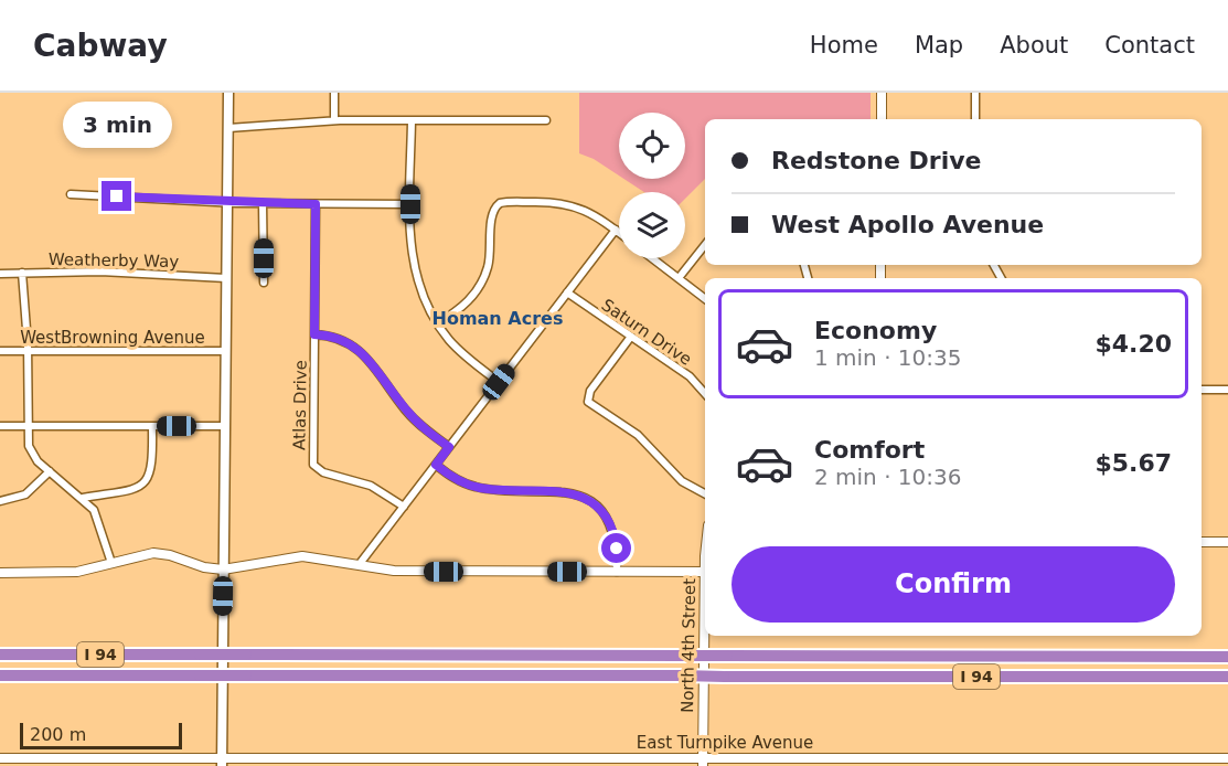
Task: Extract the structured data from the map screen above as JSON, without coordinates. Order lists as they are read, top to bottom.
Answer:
{
  "streets": {
    "highway": ["I 94"],
    "street": [
      "Weatherby Way",
      "Saturn Drive",
      "WestBrowning Avenue",
      "Atlas Drive",
      "North 4th Street",
      "East Turnpike Avenue"
    ]
  },
  "crossings": [
    ["North 4th Street", "East Turnpike Avenue"]
  ],
  "districts": ["Homan Acres"],
  "scale_bar": "200 m",
  "page": {
    "header": "Cabway",
    "nav": [
      "Home",
      "Map",
      "About",
      "Contact"
    ],
    "bubble": "3 min",
    "banner": ["Redstone Drive", "West Apollo Avenue"],
    "list": [
      {
        "name": "Economy",
        "note": "1 min · 10:35",
        "value": "$4.20"
      },
      {
        "name": "Comfort",
        "note": "2 min · 10:36",
        "value": "$5.67"
      }
    ],
    "buttons": "Confirm",
    "scale": "200 m"
  }
}
